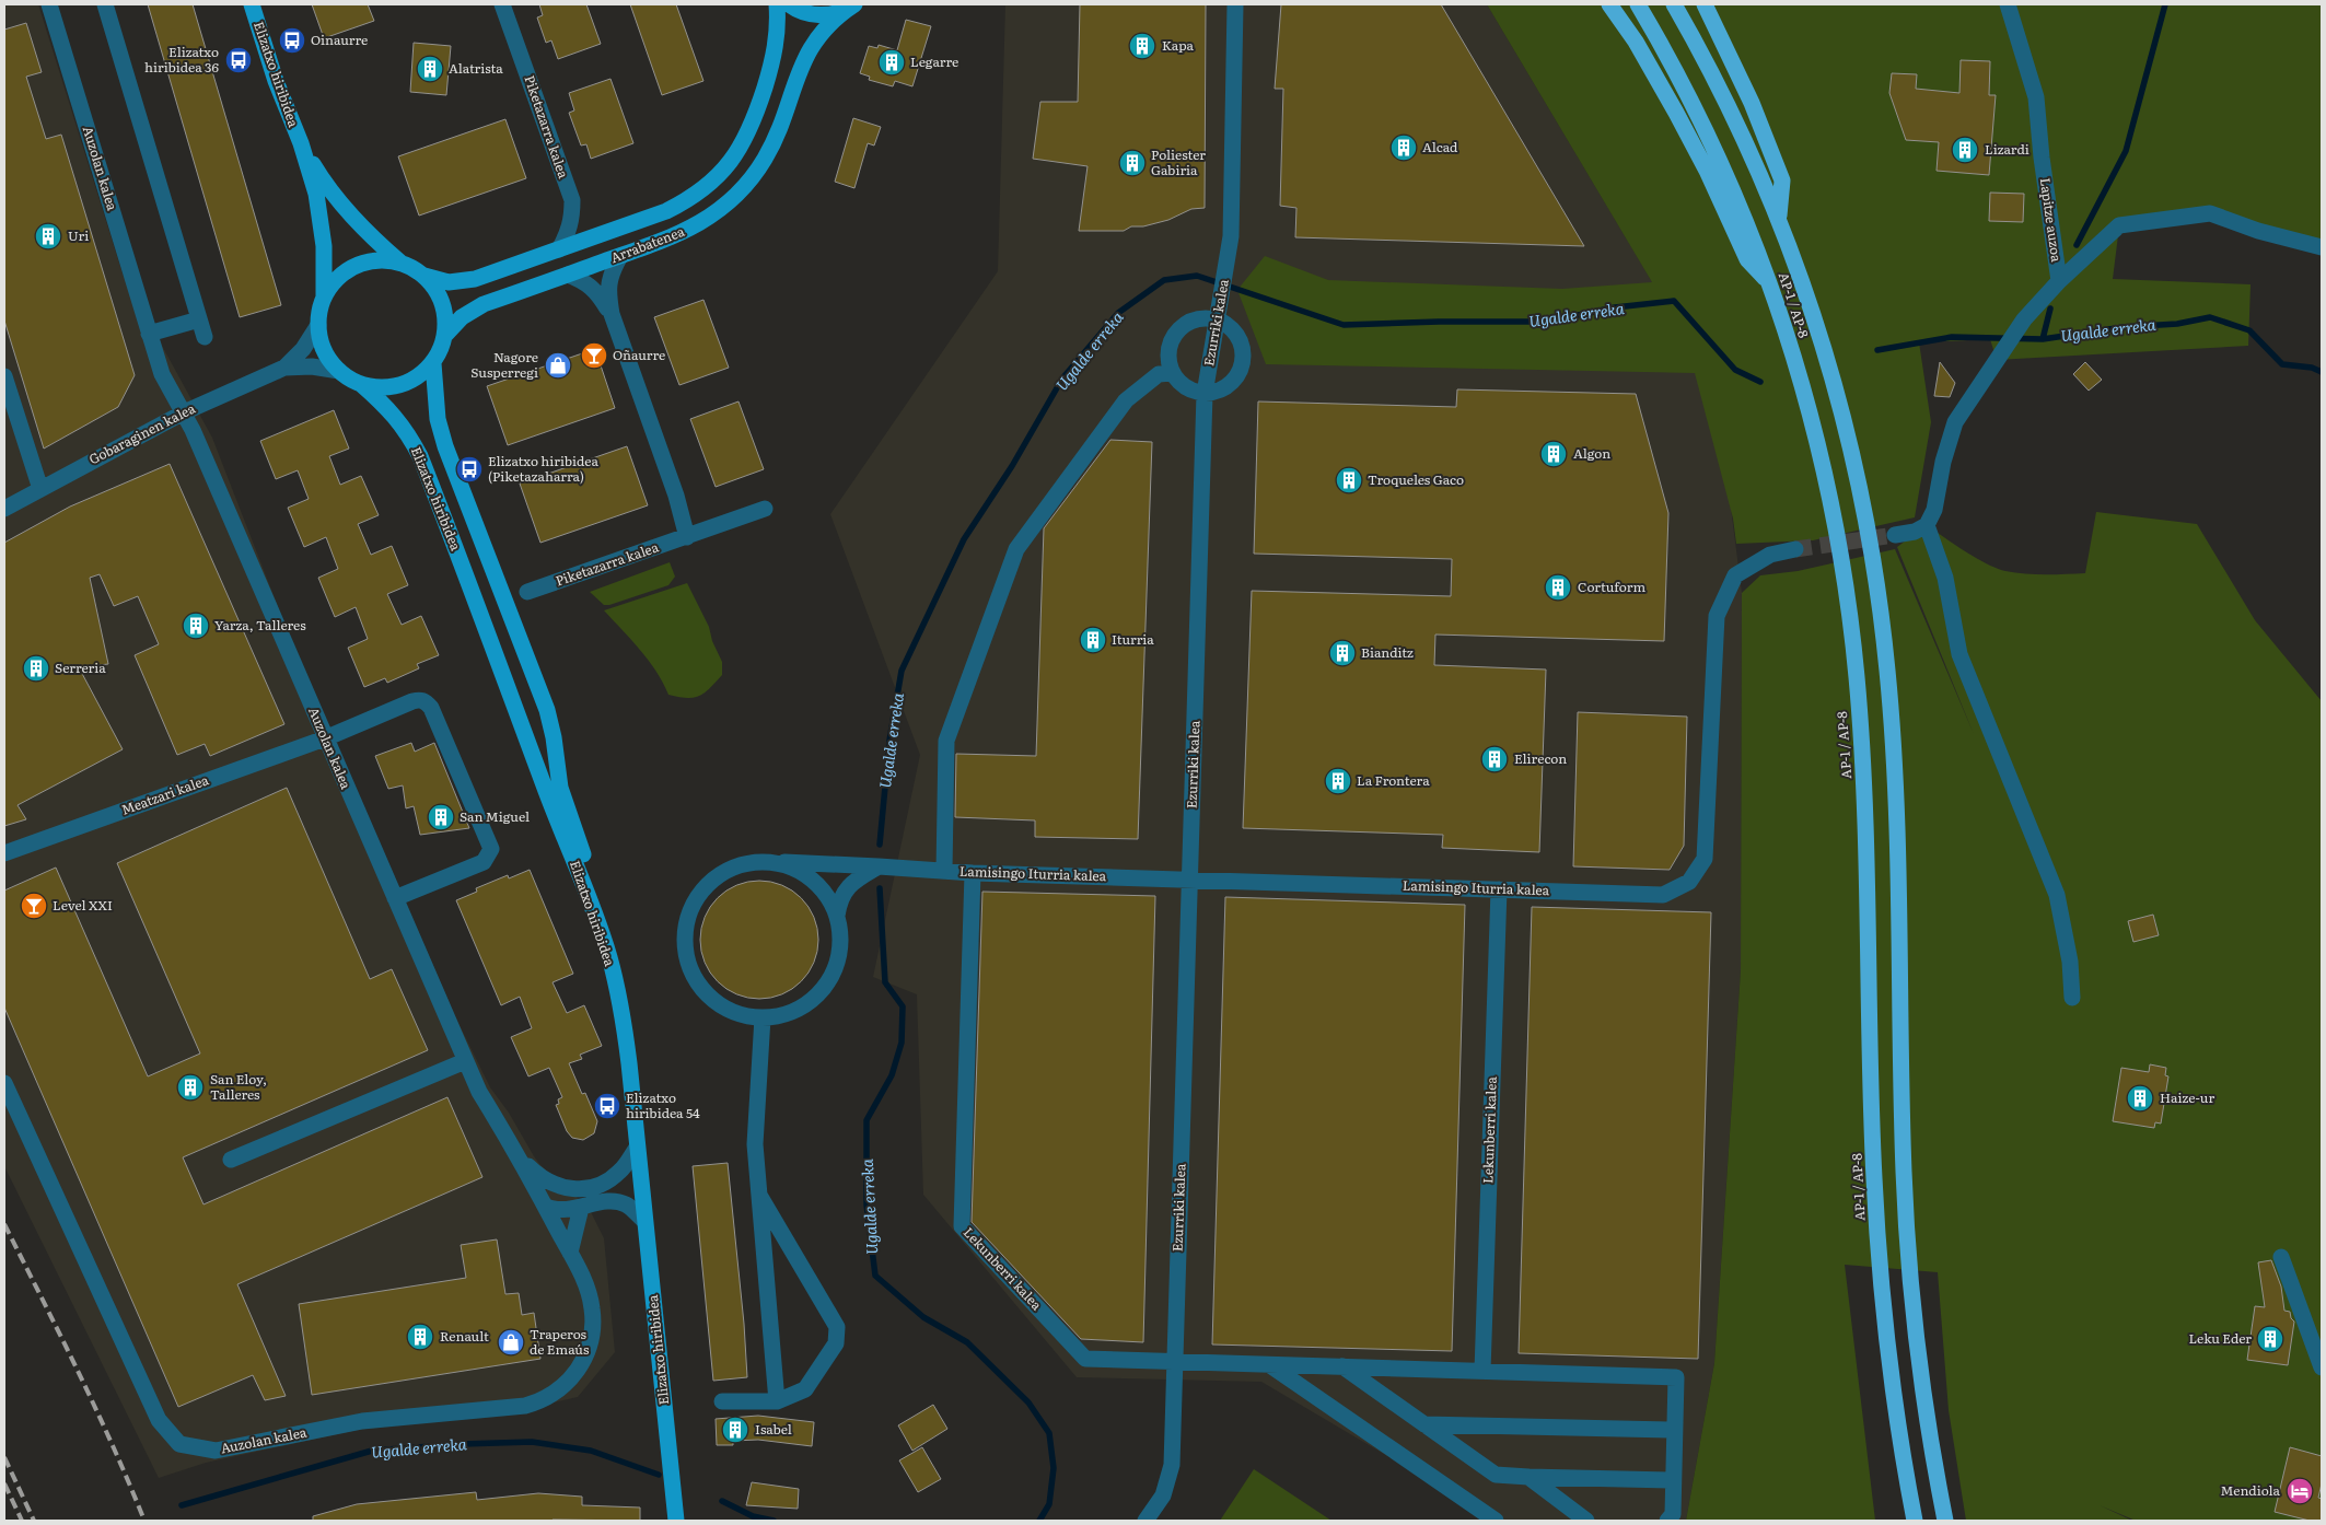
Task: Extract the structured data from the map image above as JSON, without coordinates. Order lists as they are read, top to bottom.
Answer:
{
  "streets": {
    "highway": ["AP-1 / AP-8"],
    "main road": ["Elizatxo hiribidea", "Arrabatenea"],
    "street": [
      "Piketazarra kalea",
      "Auzolan kalea",
      "Lapitze auzoa",
      "Ezurriki kalea",
      "Gobaraginen kalea",
      "Meatzari kalea",
      "Lamisingo Iturria kalea",
      "Lekunberri kalea"
    ]
  },
  "crossings": [
    ["Elizatxo hiribidea", "Auzolan kalea"],
    ["Elizatxo hiribidea", "Arrabatenea"],
    ["Elizatxo hiribidea", "Gobaraginen kalea"],
    ["Piketazarra kalea", "Arrabatenea"],
    ["Auzolan kalea", "Gobaraginen kalea"],
    ["Auzolan kalea", "Meatzari kalea"],
    ["Arrabatenea", "Gobaraginen kalea"],
    ["Ezurriki kalea", "Lamisingo Iturria kalea"],
    ["Ezurriki kalea", "Lekunberri kalea"],
    ["Lamisingo Iturria kalea", "Lekunberri kalea"]
  ],
  "water": ["Ugalde erreka"],
  "places": {
    "bus stop": [
      "Oinaurre",
      "Elizatxo hiribidea 36",
      "Elizatxo hiribidea (Piketazaharra)",
      "Elizatxo hiribidea 54"
    ],
    "building": [
      "Kapa",
      "Legarre",
      "Alatrista",
      "Alcad",
      "Lizardi",
      "Poliester Gabiria",
      "Uri",
      "Algon",
      "Troqueles Gaco",
      "Cortuform",
      "Yarza, Talleres",
      "Iturria",
      "Bianditz",
      "Serreria",
      "Elirecon",
      "La Frontera",
      "San Miguel",
      "San Eloy, Talleres",
      "Haize-ur",
      "Renault",
      "Leku Eder",
      "Isabel"
    ],
    "bar": ["Oñaurre", "Level XXI"],
    "shop": ["Nagore Susperregi", "Traperos de Emaús"],
    "hotel": ["Mendiola"]
  }
}
